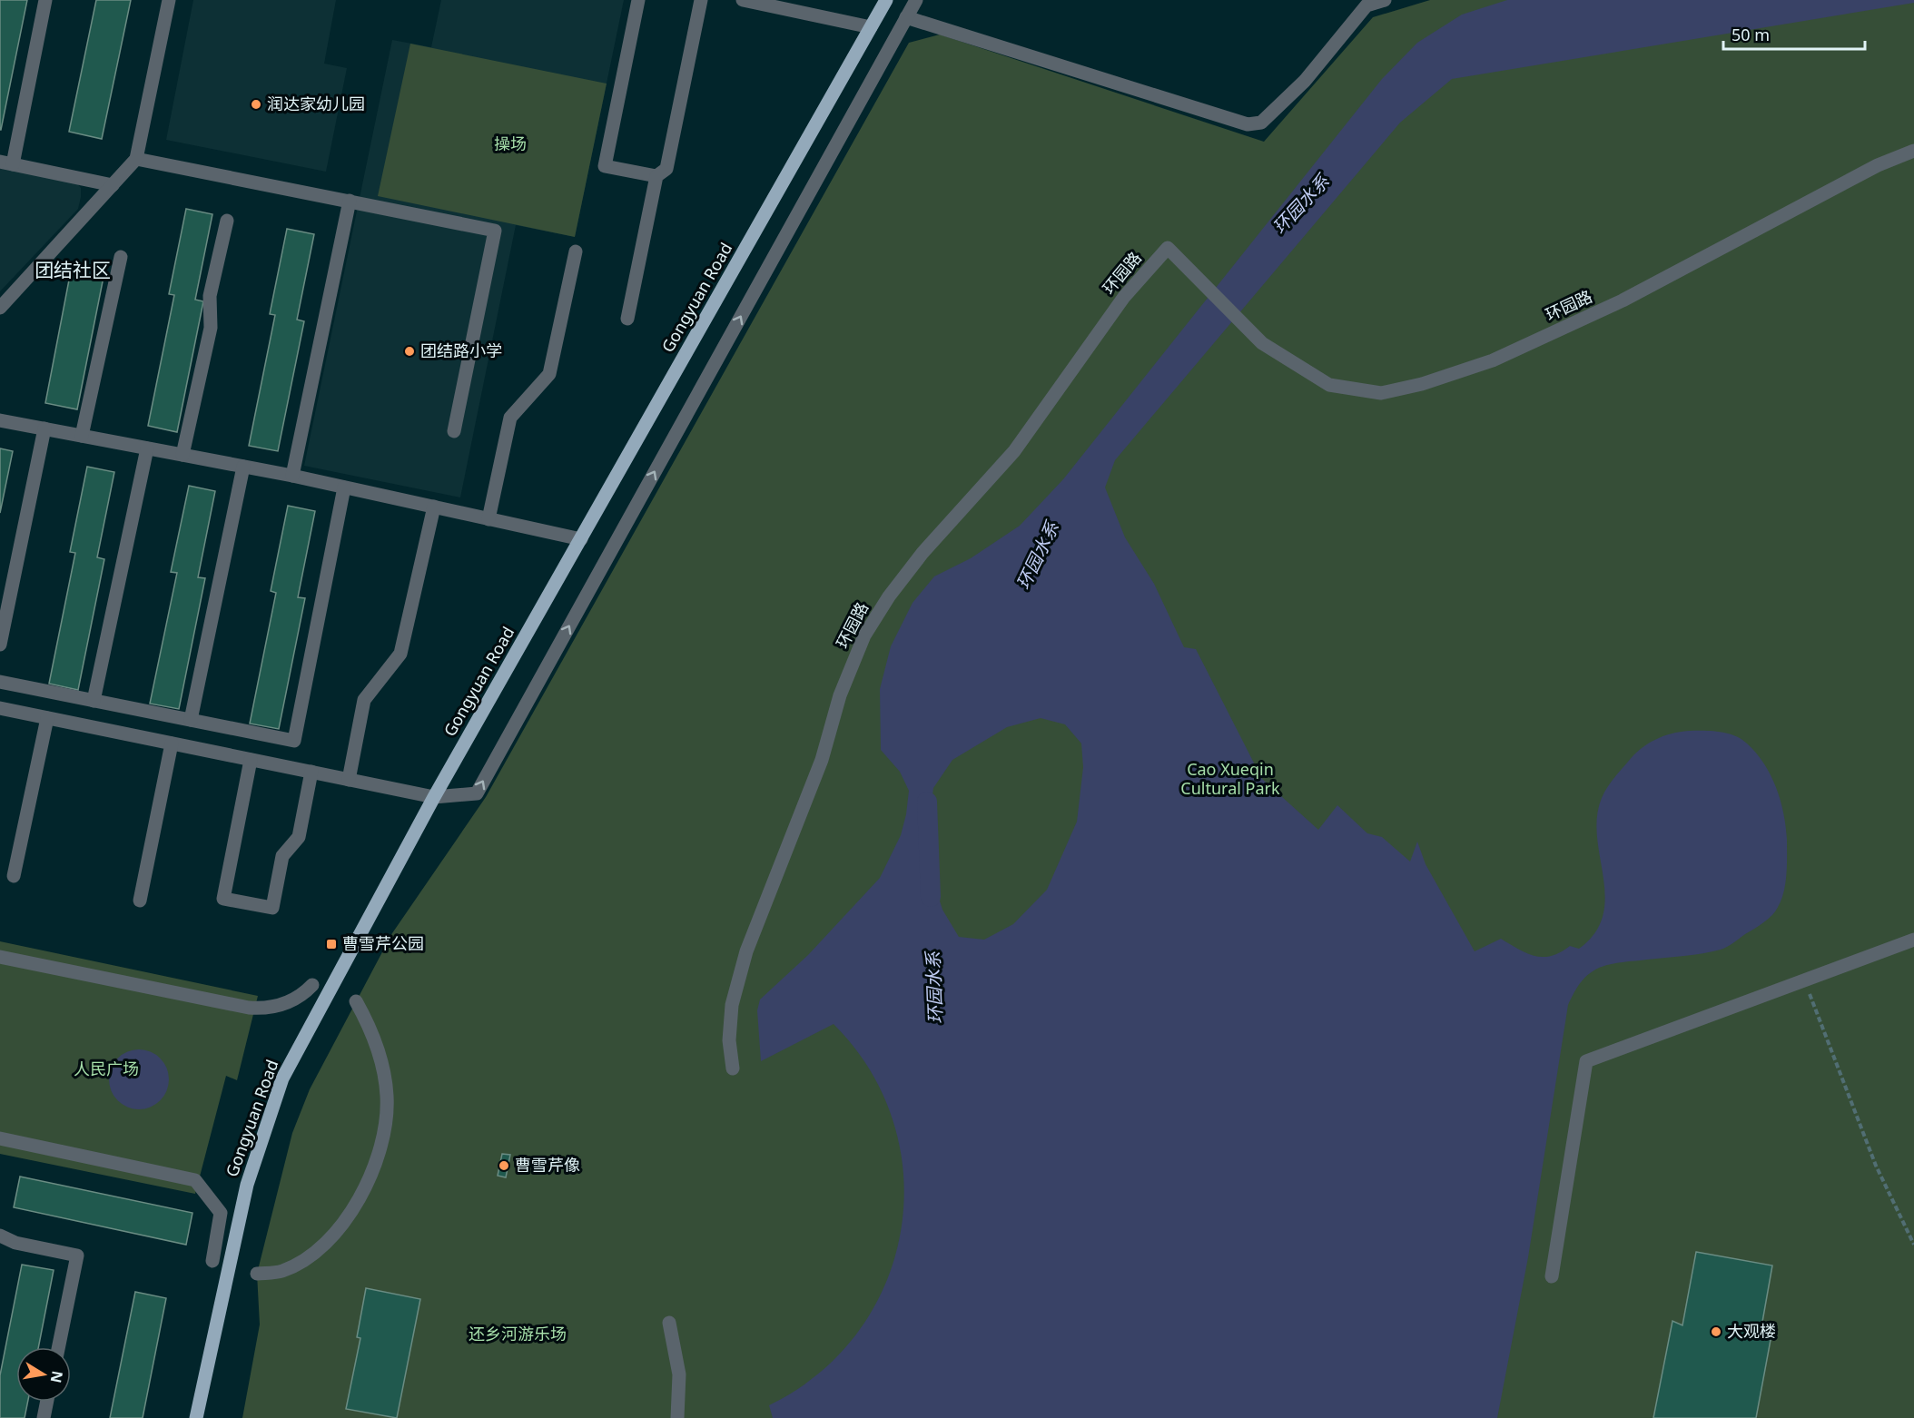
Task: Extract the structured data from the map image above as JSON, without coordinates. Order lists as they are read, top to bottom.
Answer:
{
  "streets": {
    "main road": ["Gongyuan Road"],
    "street": ["环园路"]
  },
  "districts": ["团结社区"],
  "water": ["环园水系"],
  "parks": [
    "操场",
    "Cao Xueqin Cultural Park",
    "人民广场",
    "还乡河游乐场"
  ],
  "places": {
    "other": [
      "润达家幼儿园",
      "团结路小学",
      "曹雪芹像",
      "大观楼"
    ],
    "transit": ["曹雪芹公园"]
  },
  "scale_bar": "50 m",
  "north": "right"
}
